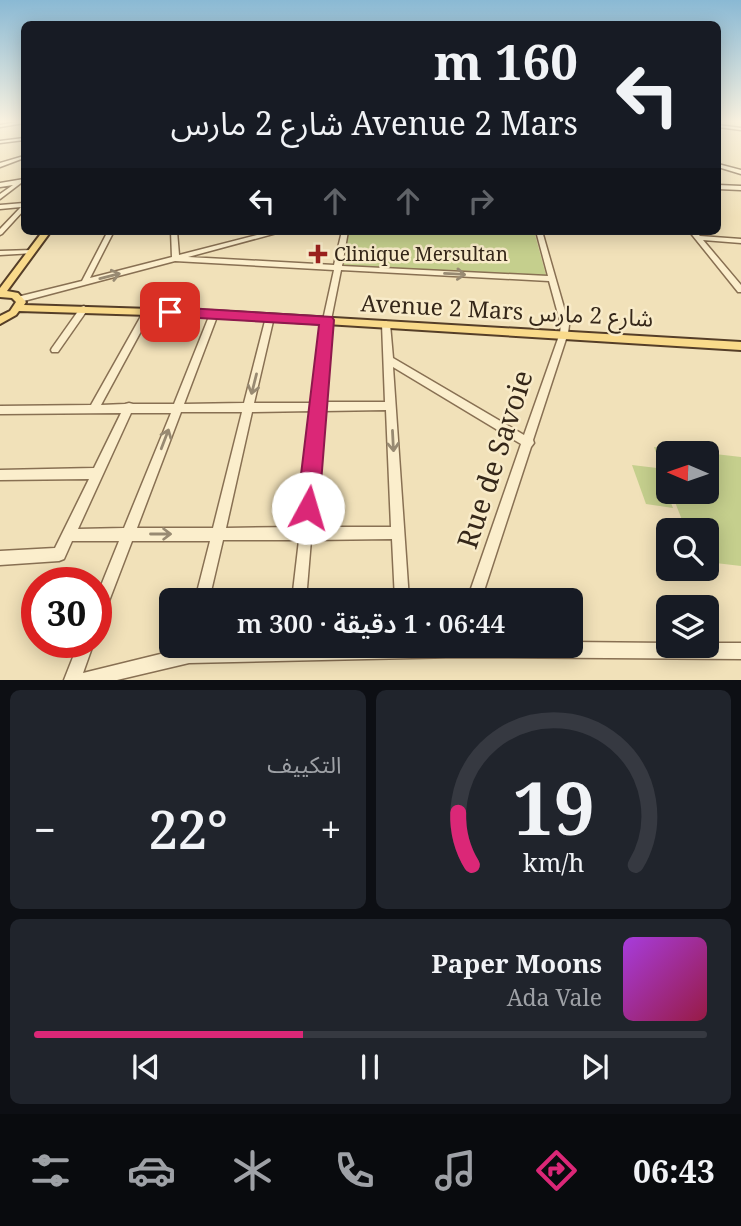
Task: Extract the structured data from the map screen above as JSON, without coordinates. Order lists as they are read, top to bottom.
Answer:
{
  "streets": {
    "main road": ["Avenue 2 Mars شارع 2 مارس"],
    "street": ["Rue de Savoie"]
  },
  "crossings": [
    ["Avenue 2 Mars شارع 2 مارس", "Rue de Savoie"]
  ],
  "places": {
    "health": ["Clinique Mersultan"]
  },
  "north": "left",
  "page": {
    "turn": ["160 m", "Avenue 2 Mars شارع 2 مارس"],
    "limit": "30",
    "trip": "06:44 · 1 دقيقة · 300 m",
    "tile": "التكييف",
    "heat": ["−", "22°", "+"],
    "song": ["Paper Moons", "Ada Vale"],
    "tabs": "06:43",
    "gauge": ["19", "km/h"]
  }
}
